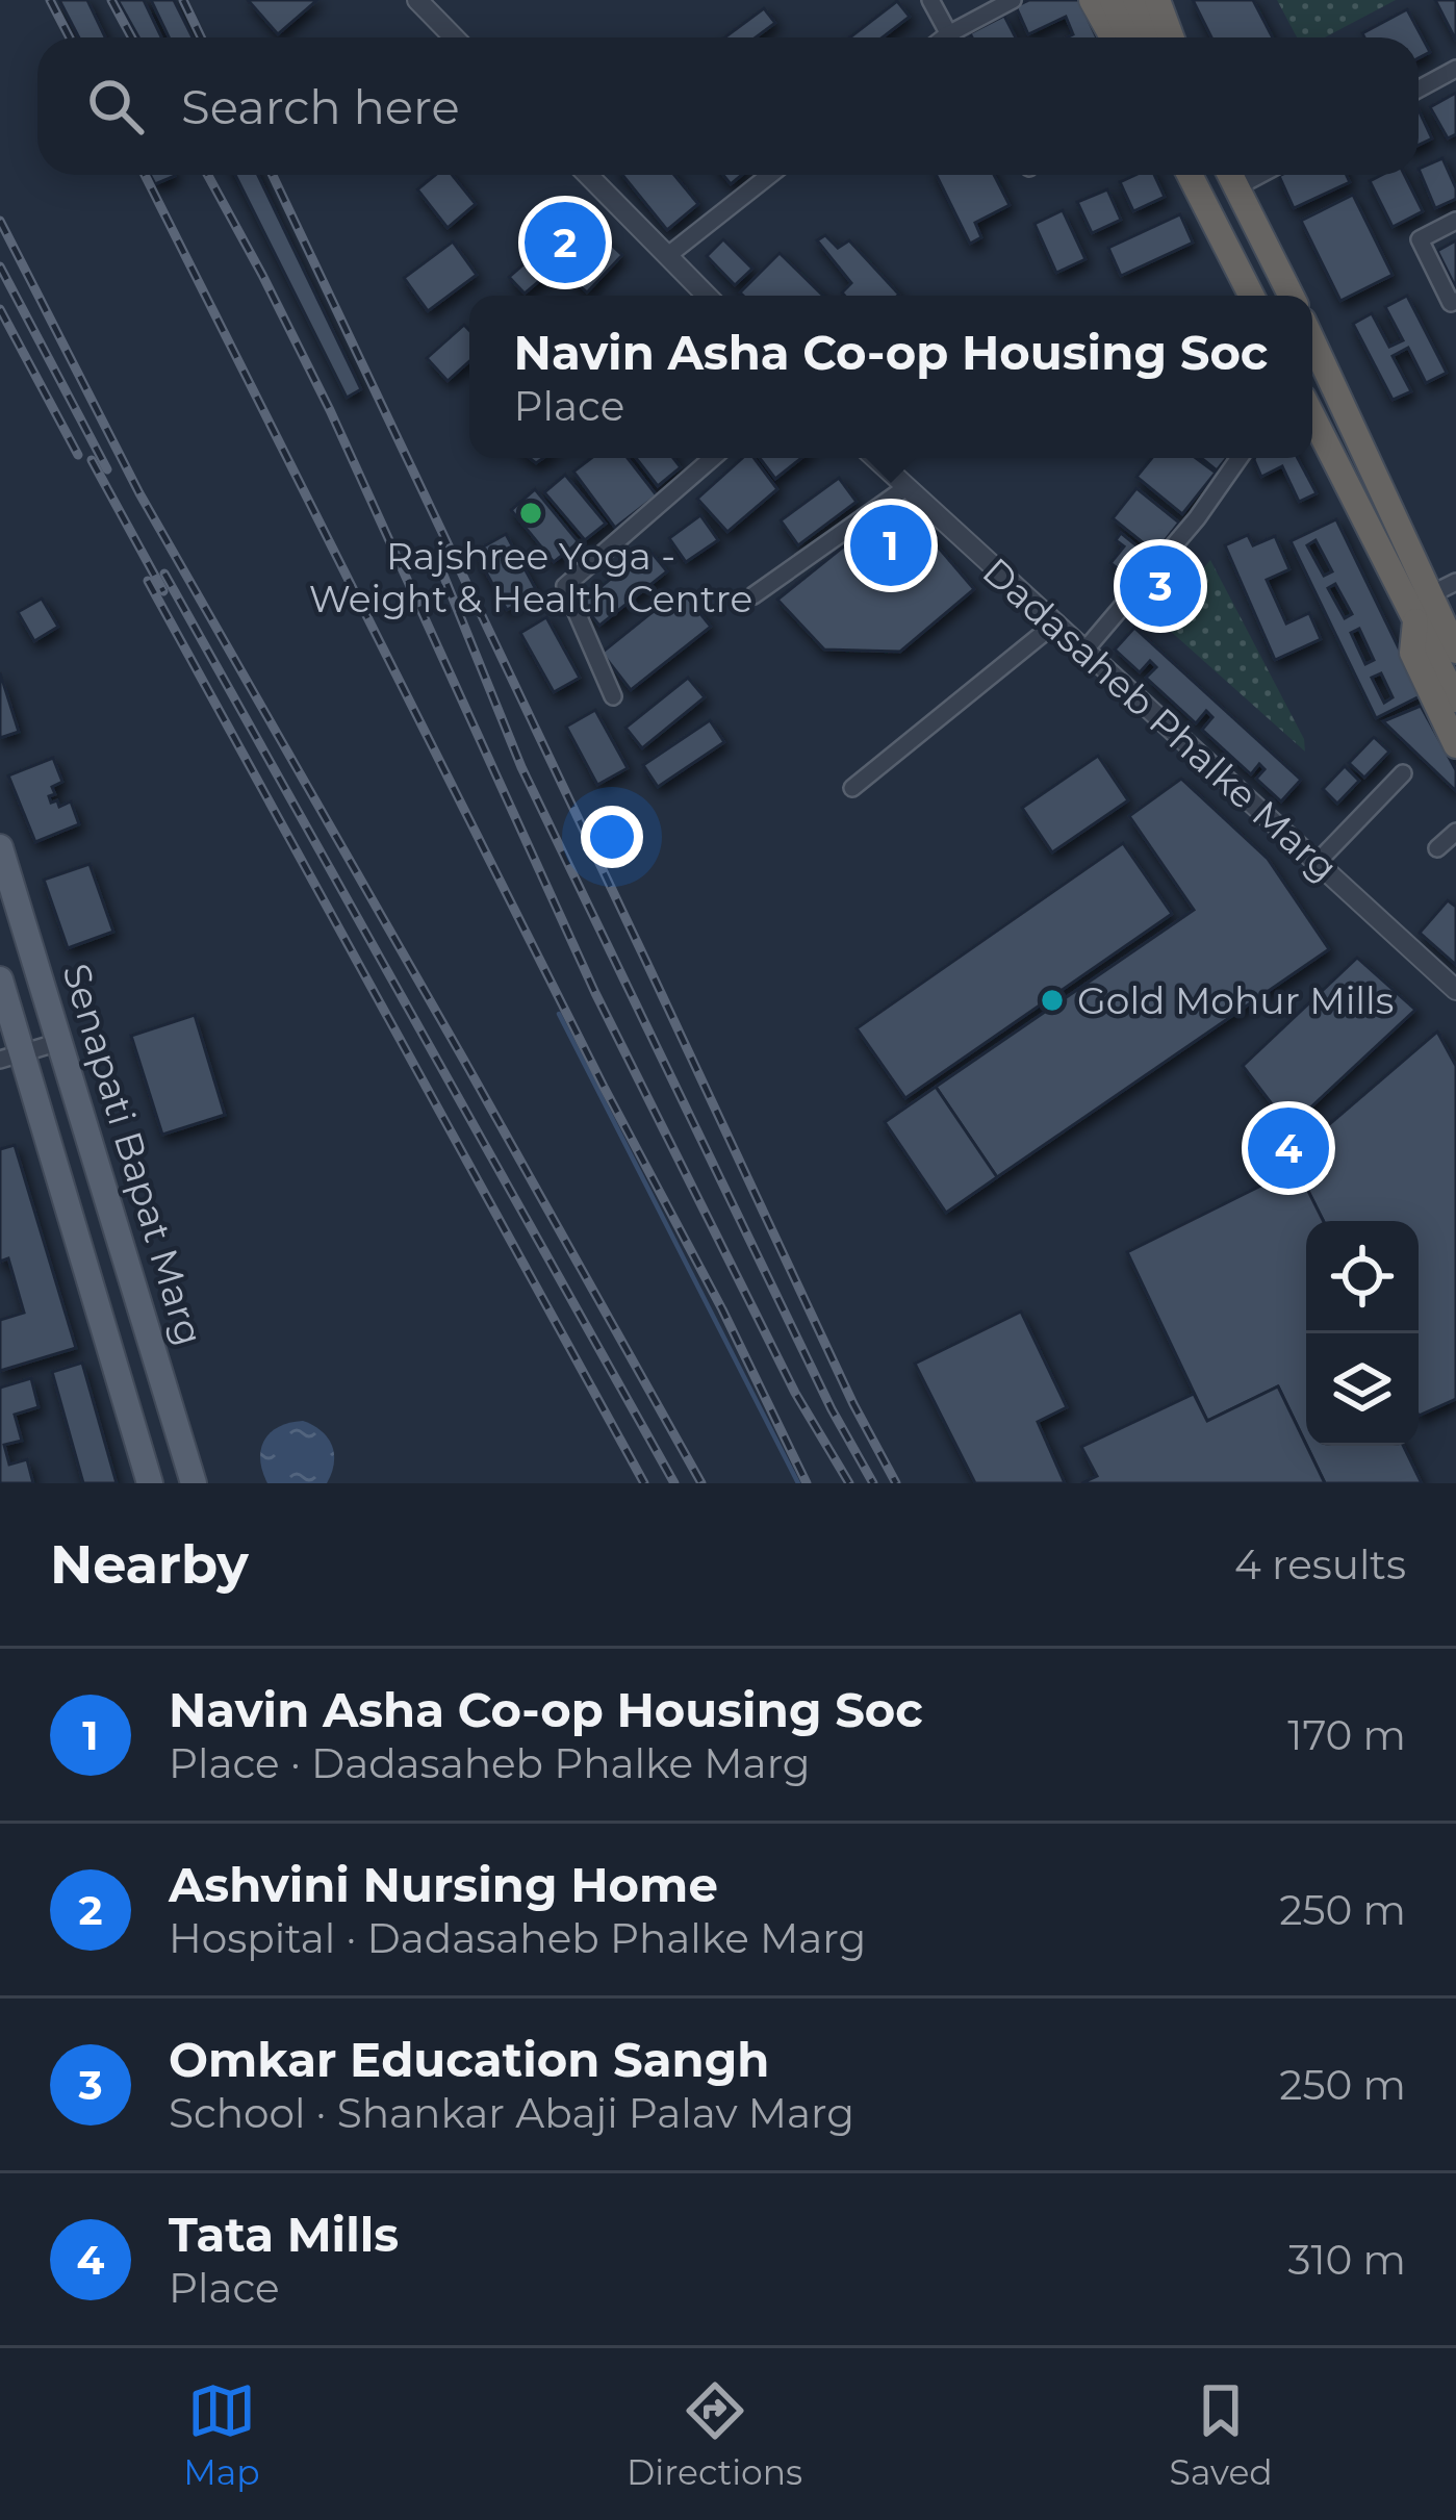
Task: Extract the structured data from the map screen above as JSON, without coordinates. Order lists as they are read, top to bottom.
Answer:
{
  "streets": {
    "main road": ["Senapati Bapat Marg"],
    "street": ["Dadasaheb Phalke Marg"]
  },
  "places": ["Rajshree Yoga - Weight & Health Centre", "Gold Mohur Mills"],
  "page": {
    "search": "Search here",
    "pins": [
      "2",
      "1",
      "3",
      "4"
    ],
    "popup": ["Navin Asha Co-op Housing Soc", "Place"],
    "heading": ["Nearby", "4 results"],
    "list": [
      {
        "mark": "1",
        "name": "Navin Asha Co-op Housing Soc",
        "note": "Place · Dadasaheb Phalke Marg",
        "value": "170 m"
      },
      {
        "mark": "2",
        "name": "Ashvini Nursing Home",
        "note": "Hospital · Dadasaheb Phalke Marg",
        "value": "250 m"
      },
      {
        "mark": "3",
        "name": "Omkar Education Sangh",
        "note": "School · Shankar Abaji Palav Marg",
        "value": "250 m"
      },
      {
        "mark": "4",
        "name": "Tata Mills",
        "note": "Place",
        "value": "310 m"
      }
    ],
    "nav": ["Map", "Directions", "Saved"]
  }
}
